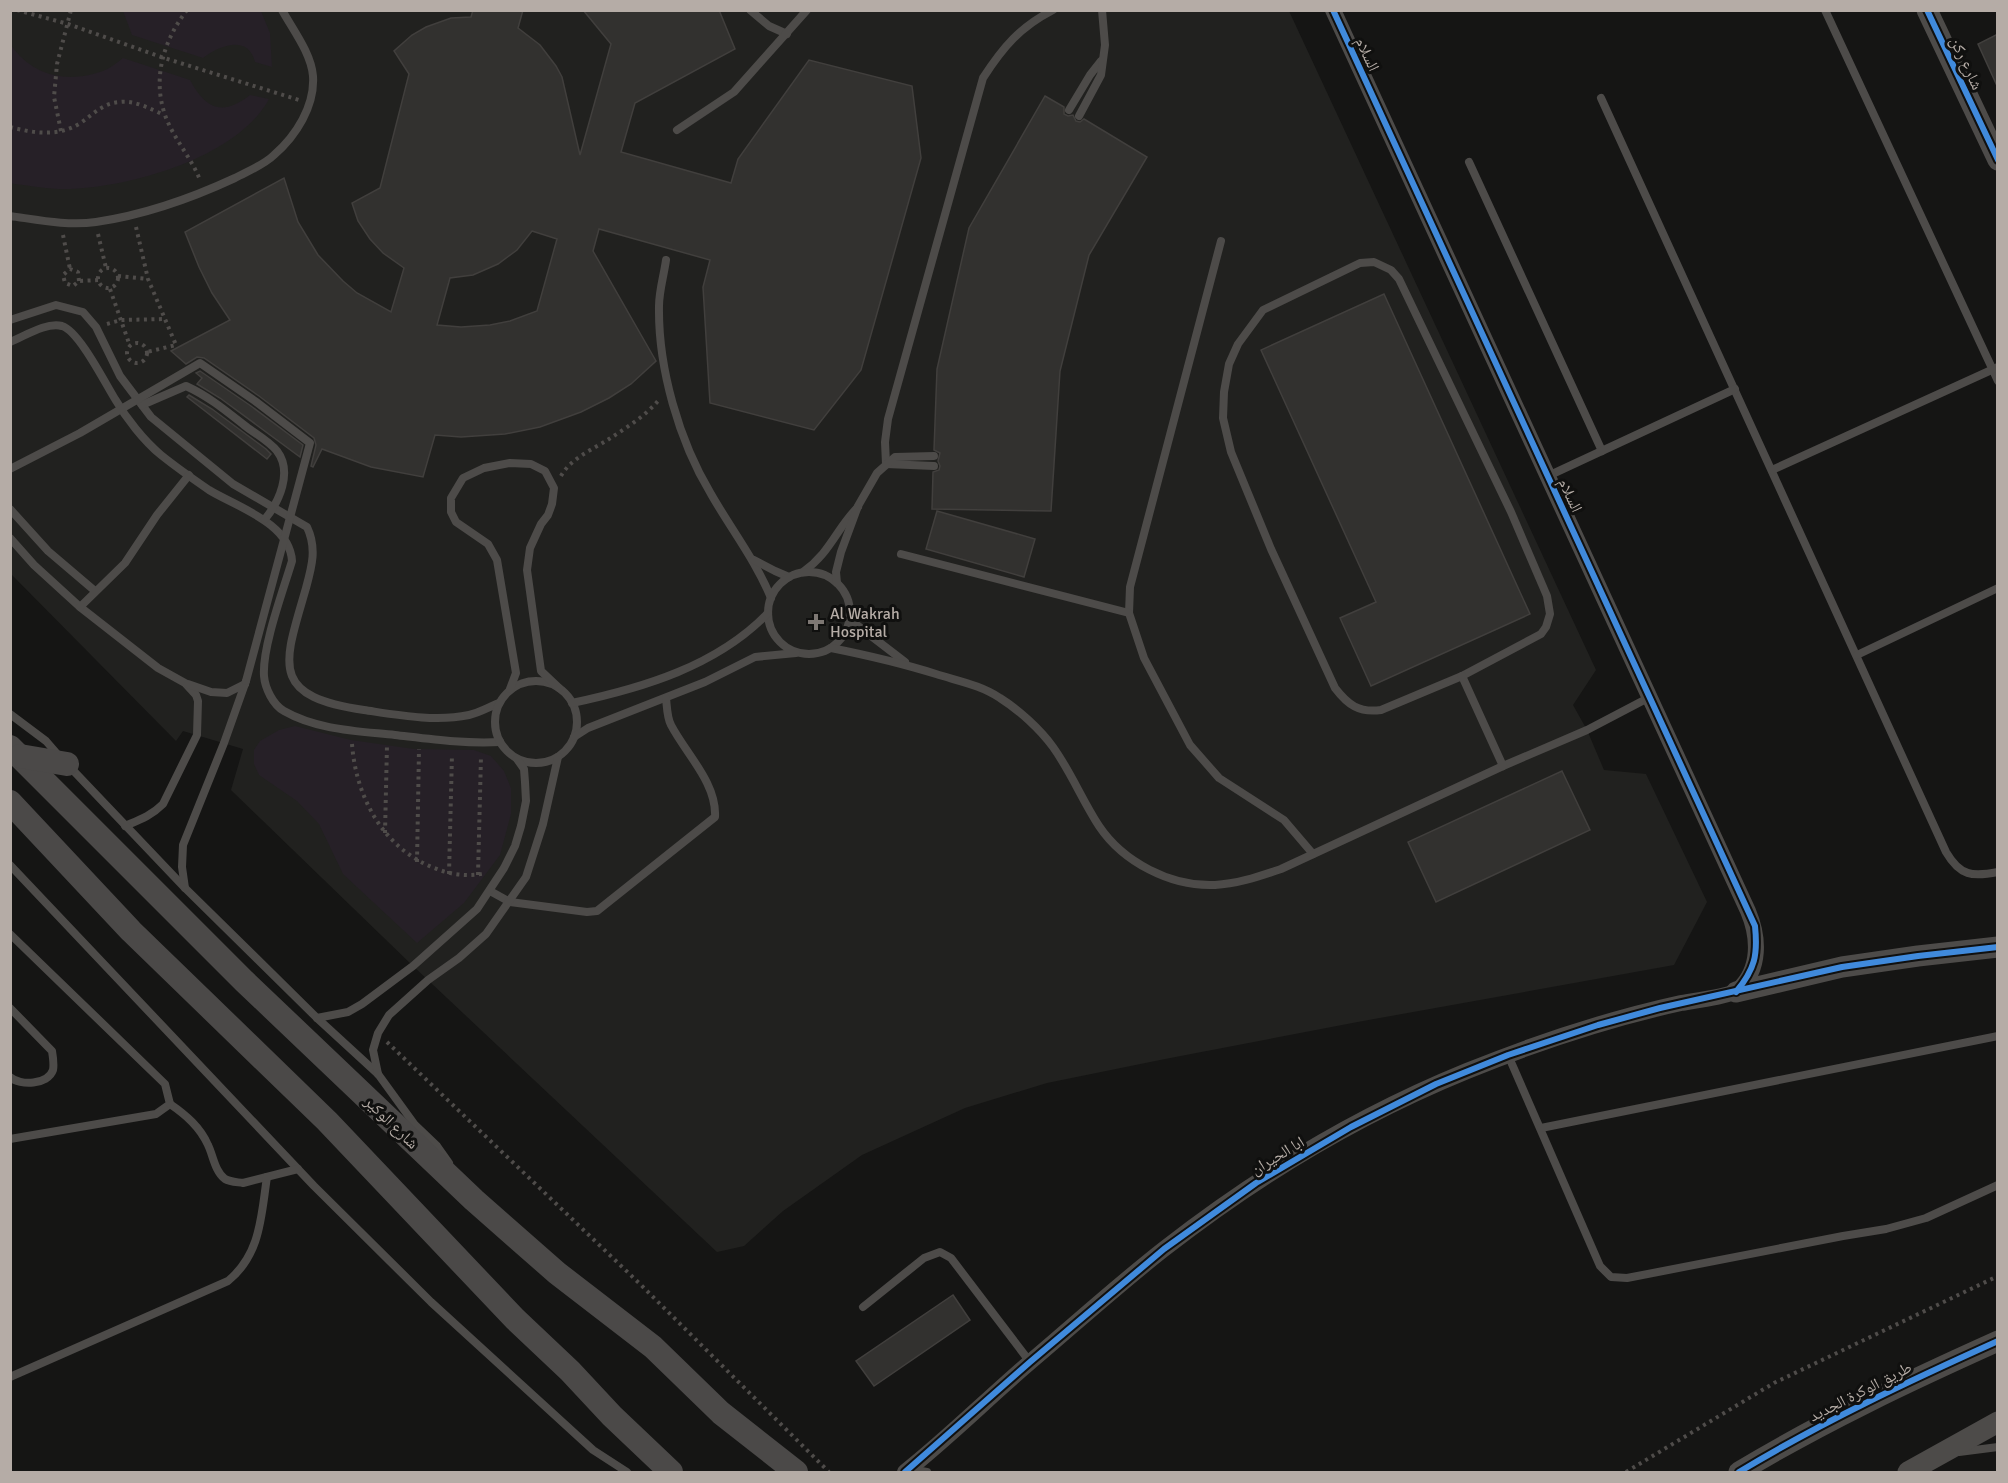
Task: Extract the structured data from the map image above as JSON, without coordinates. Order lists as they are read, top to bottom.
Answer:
{
  "streets": {
    "main road": ["شارع الوكير"],
    "street": [
      "السلام",
      "شارع ركن",
      "ابا الحيران",
      "طريق الوكرة الجديد"
    ]
  },
  "crossings": [
    ["السلام", "ابا الحيران"]
  ],
  "places": {
    "health": ["Al Wakrah Hospital"]
  }
}
